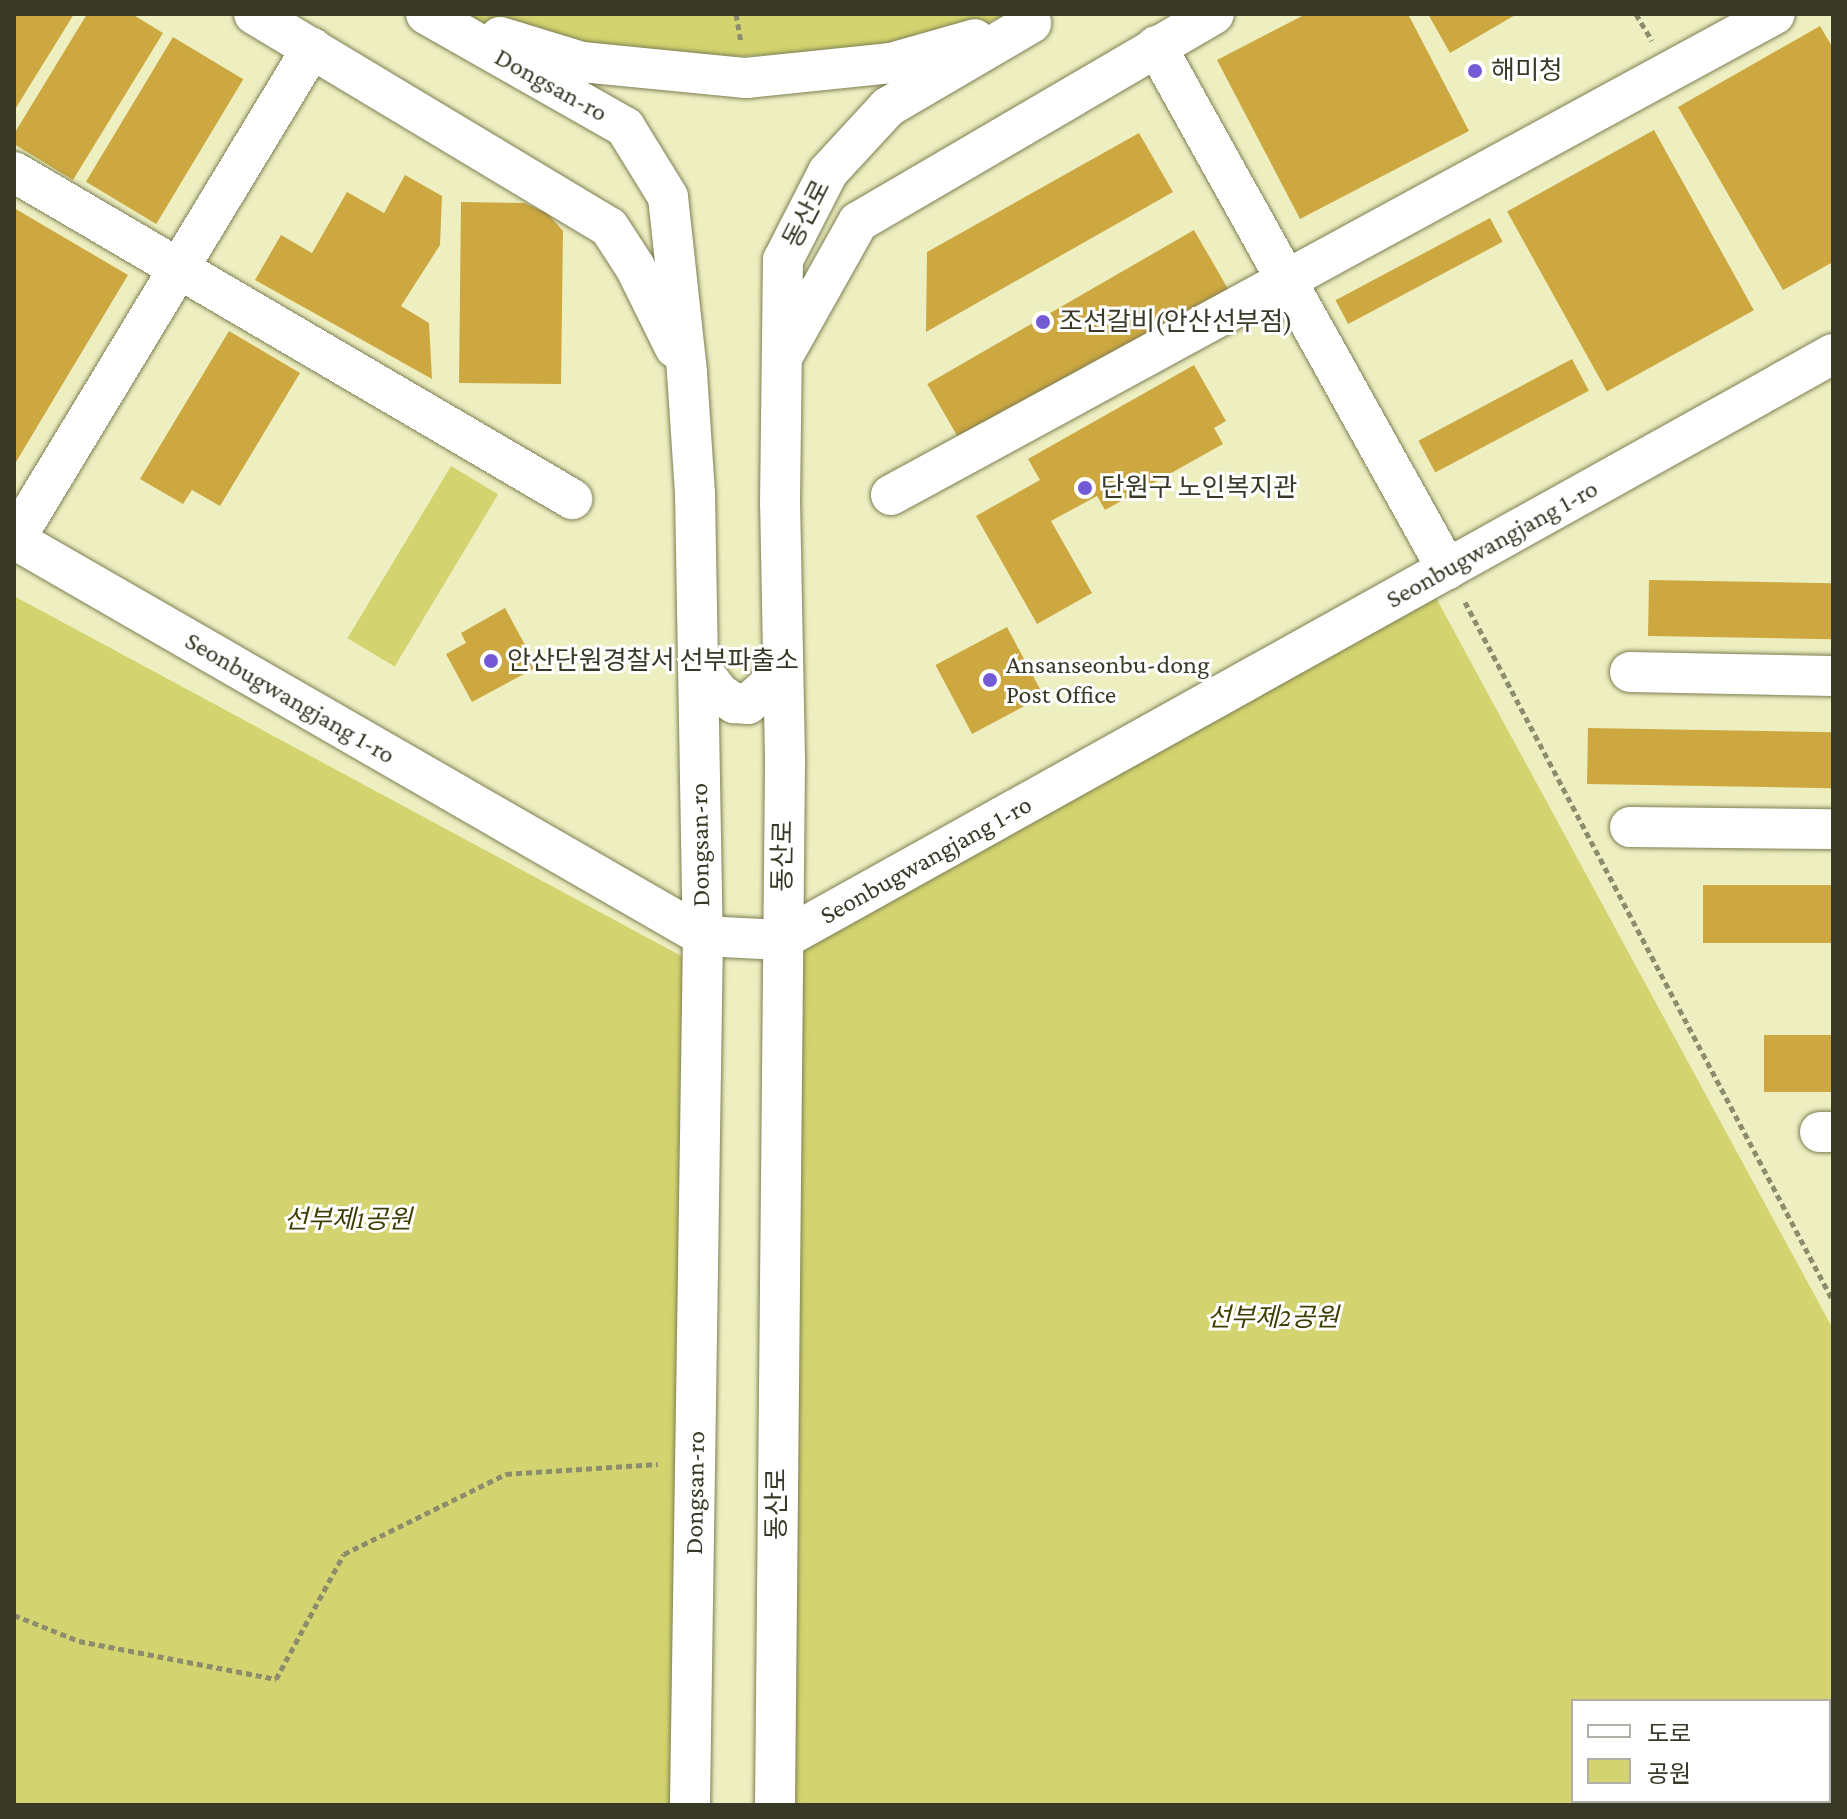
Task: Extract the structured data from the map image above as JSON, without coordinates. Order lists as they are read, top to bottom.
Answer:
{
  "streets": {
    "street": ["Dongsan-ro", "동산로", "Seonbugwangjang 1-ro"]
  },
  "crossings": [
    ["Dongsan-ro", "Seonbugwangjang 1-ro"],
    ["동산로", "Seonbugwangjang 1-ro"]
  ],
  "parks": ["선부제1공원", "선부제2공원"],
  "places": [
    "해미청",
    "조선갈비(안산선부점)",
    "단원구 노인복지관",
    "안산단원경찰서 선부파출소",
    "Ansanseonbu-dong Post Office"
  ],
  "legend": ["도로", "공원"]
}
